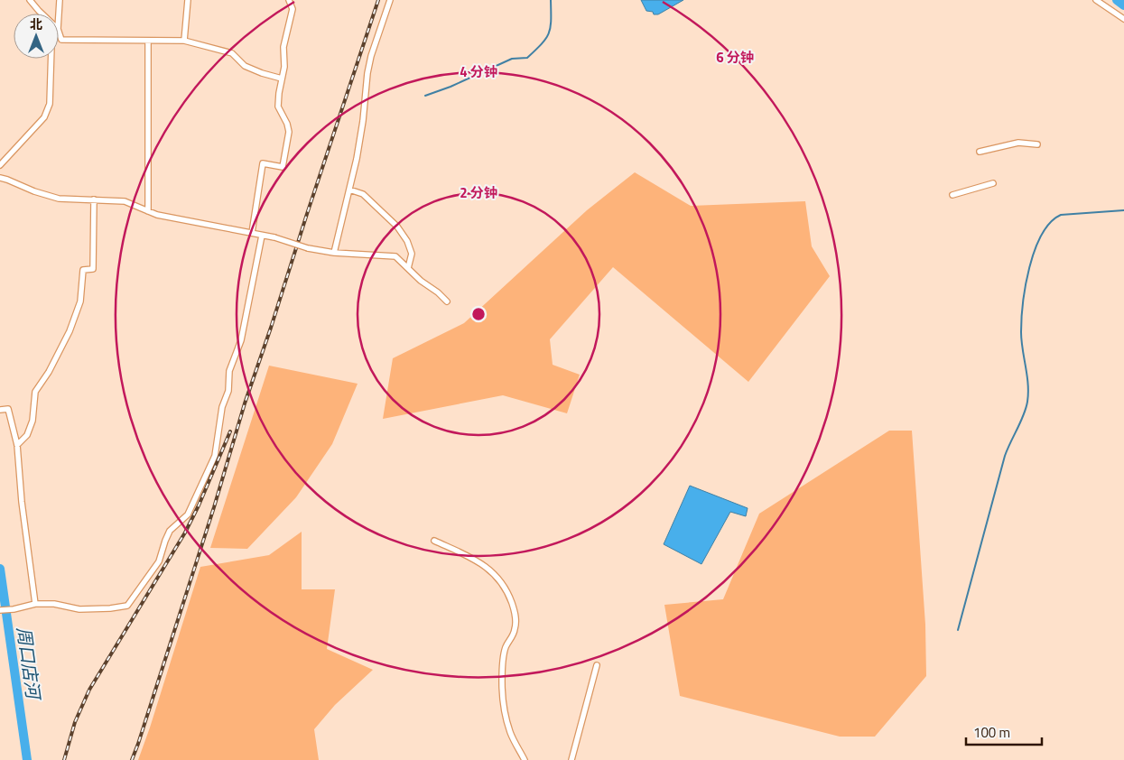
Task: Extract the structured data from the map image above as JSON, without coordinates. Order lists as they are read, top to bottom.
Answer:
{
  "water": ["周口店河"],
  "scale_bar": "100 m",
  "north": "top",
  "rings": ["6 分钟", "4 分钟", "2 分钟"]
}
